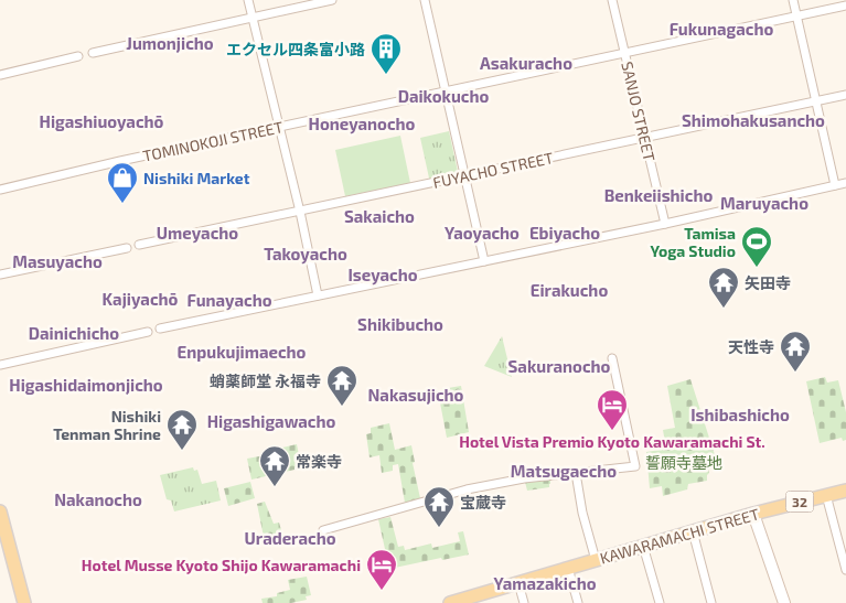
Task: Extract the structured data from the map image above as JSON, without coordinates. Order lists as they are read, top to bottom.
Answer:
{
  "streets": {
    "main road": ["32", "KAWARAMACHI STREET"],
    "street": ["SANJO STREET", "TOMINOKOJI STREET", "FUYACHO STREET"]
  },
  "crossings": [
    ["SANJO STREET", "TOMINOKOJI STREET"],
    ["SANJO STREET", "FUYACHO STREET"]
  ],
  "districts": [
    "Fukunagacho",
    "Jumonjicho",
    "Asakuracho",
    "Daikokucho",
    "Shimohakusancho",
    "Higashiuoyachō",
    "Honeyanocho",
    "Benkeiishicho",
    "Maruyacho",
    "Sakaicho",
    "Umeyacho",
    "Yaoyacho",
    "Ebiyacho",
    "Takoyacho",
    "Masuyacho",
    "Iseyacho",
    "Eirakucho",
    "Kajiyachō",
    "Funayacho",
    "Shikibucho",
    "Dainichicho",
    "Enpukujimaecho",
    "Sakuranocho",
    "Higashidaimonjicho",
    "Nakasujicho",
    "Ishibashicho",
    "Higashigawacho",
    "Matsugaecho",
    "Nakanocho",
    "Uraderacho",
    "Yamazakicho"
  ],
  "parks": ["誓願寺墓地"],
  "places": {
    "building": ["エクセル四条富小路"],
    "shop": ["Nishiki Market"],
    "sports": ["Tamisa Yoga Studio"],
    "temple": [
      "矢田寺",
      "天性寺",
      "蛸薬師堂 永福寺",
      "Nishiki Tenman Shrine",
      "常楽寺",
      "宝蔵寺"
    ],
    "hotel": ["Hotel Vista Premio Kyoto Kawaramachi St.", "Hotel Musse Kyoto Shijo Kawaramachi"]
  }
}
